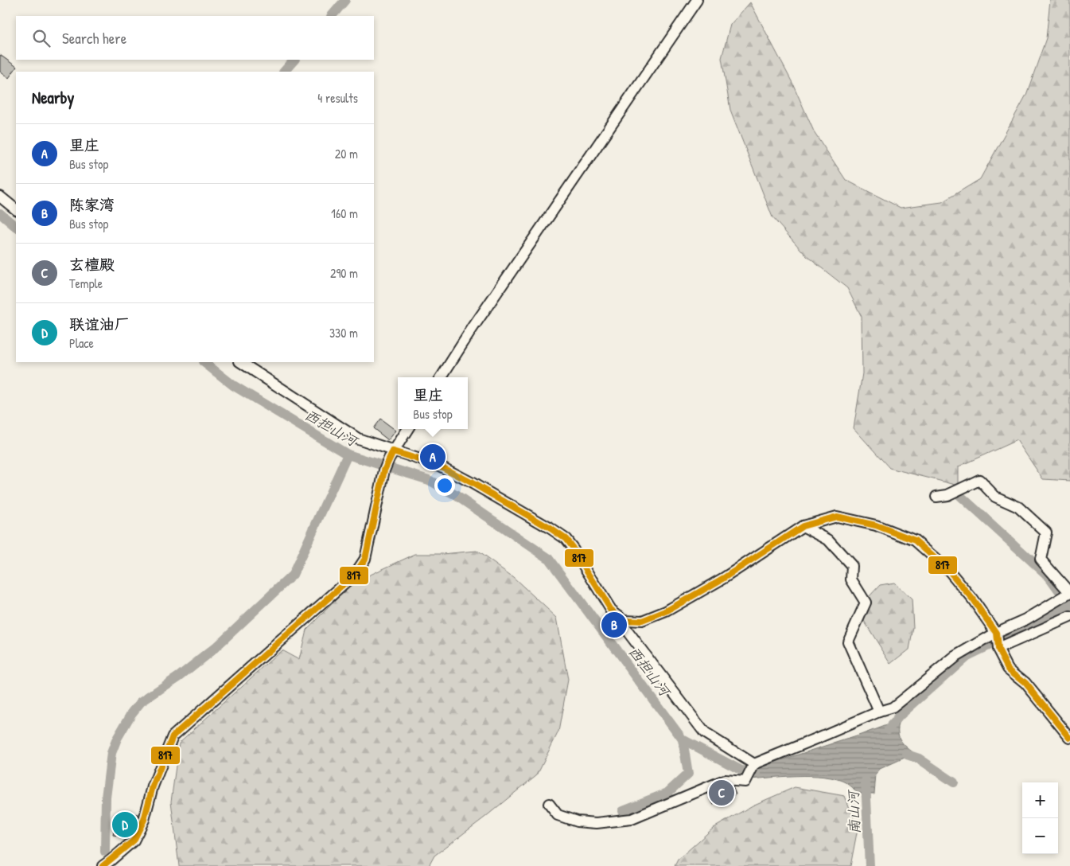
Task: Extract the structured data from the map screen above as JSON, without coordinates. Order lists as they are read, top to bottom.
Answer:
{
  "water": ["西担山河", "南山河"],
  "lines": ["transit line 817"],
  "page": {
    "search": "Search here",
    "heading": ["Nearby", "4 results"],
    "list": [
      {
        "mark": "A",
        "name": "里庄",
        "note": "Bus stop",
        "value": "20 m"
      },
      {
        "mark": "B",
        "name": "陈家湾",
        "note": "Bus stop",
        "value": "160 m"
      },
      {
        "mark": "C",
        "name": "玄檀殿",
        "note": "Temple",
        "value": "290 m"
      },
      {
        "mark": "D",
        "name": "联谊油厂",
        "note": "Place",
        "value": "330 m"
      }
    ],
    "popup": ["里庄", "Bus stop"],
    "pins": [
      "A",
      "B",
      "C",
      "D"
    ],
    "map_buttons": ["+", "−"]
  }
}
